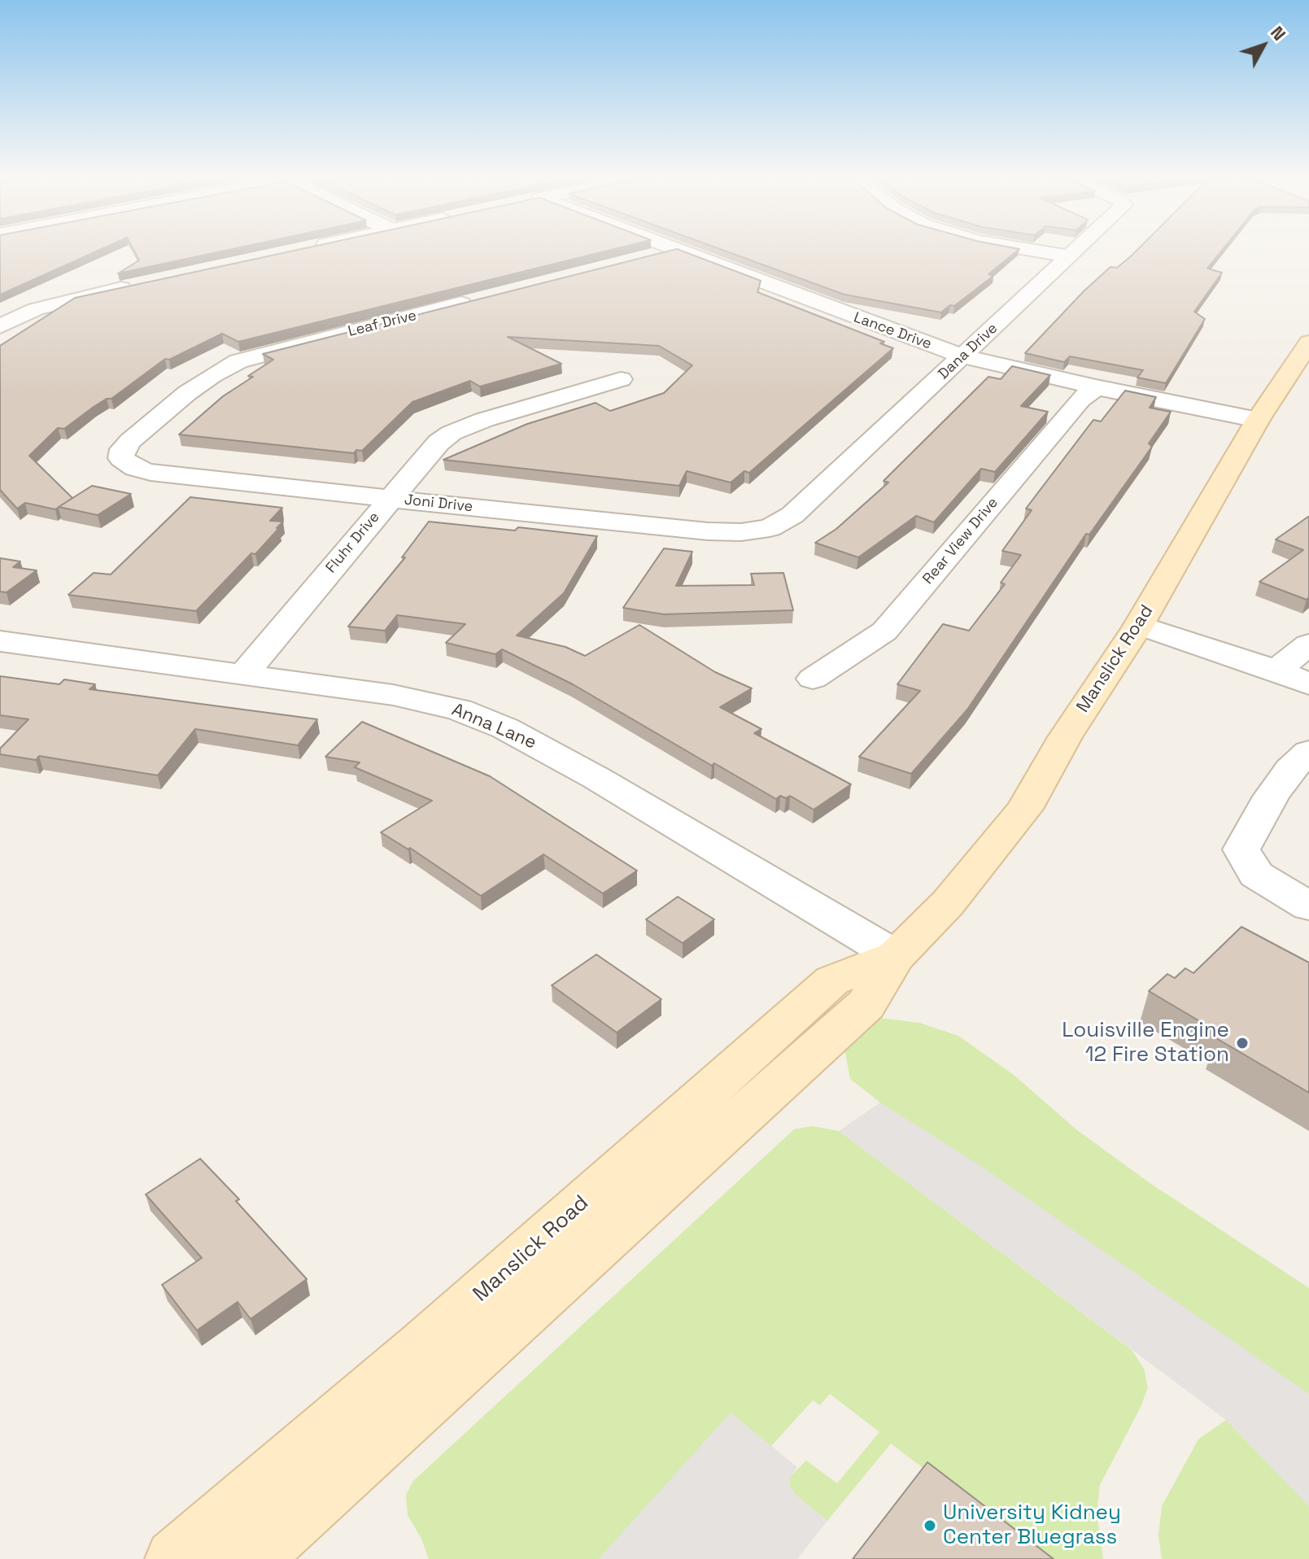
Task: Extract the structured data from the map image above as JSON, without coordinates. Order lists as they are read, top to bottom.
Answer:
{
  "streets": {
    "main road": ["Manslick Road"],
    "street": [
      "Leaf Drive",
      "Lance Drive",
      "Dana Drive",
      "Joni Drive",
      "Rear View Drive",
      "Fluhr Drive",
      "Anna Lane"
    ]
  },
  "crossings": [
    ["Leaf Drive", "Joni Drive"],
    ["Lance Drive", "Dana Drive"],
    ["Lance Drive", "Rear View Drive"],
    ["Lance Drive", "Manslick Road"],
    ["Dana Drive", "Joni Drive"],
    ["Joni Drive", "Fluhr Drive"],
    ["Fluhr Drive", "Anna Lane"],
    ["Manslick Road", "Anna Lane"]
  ],
  "places": ["Louisville Engine 12 Fire Station", "University Kidney Center Bluegrass"],
  "north": "top right"
}
